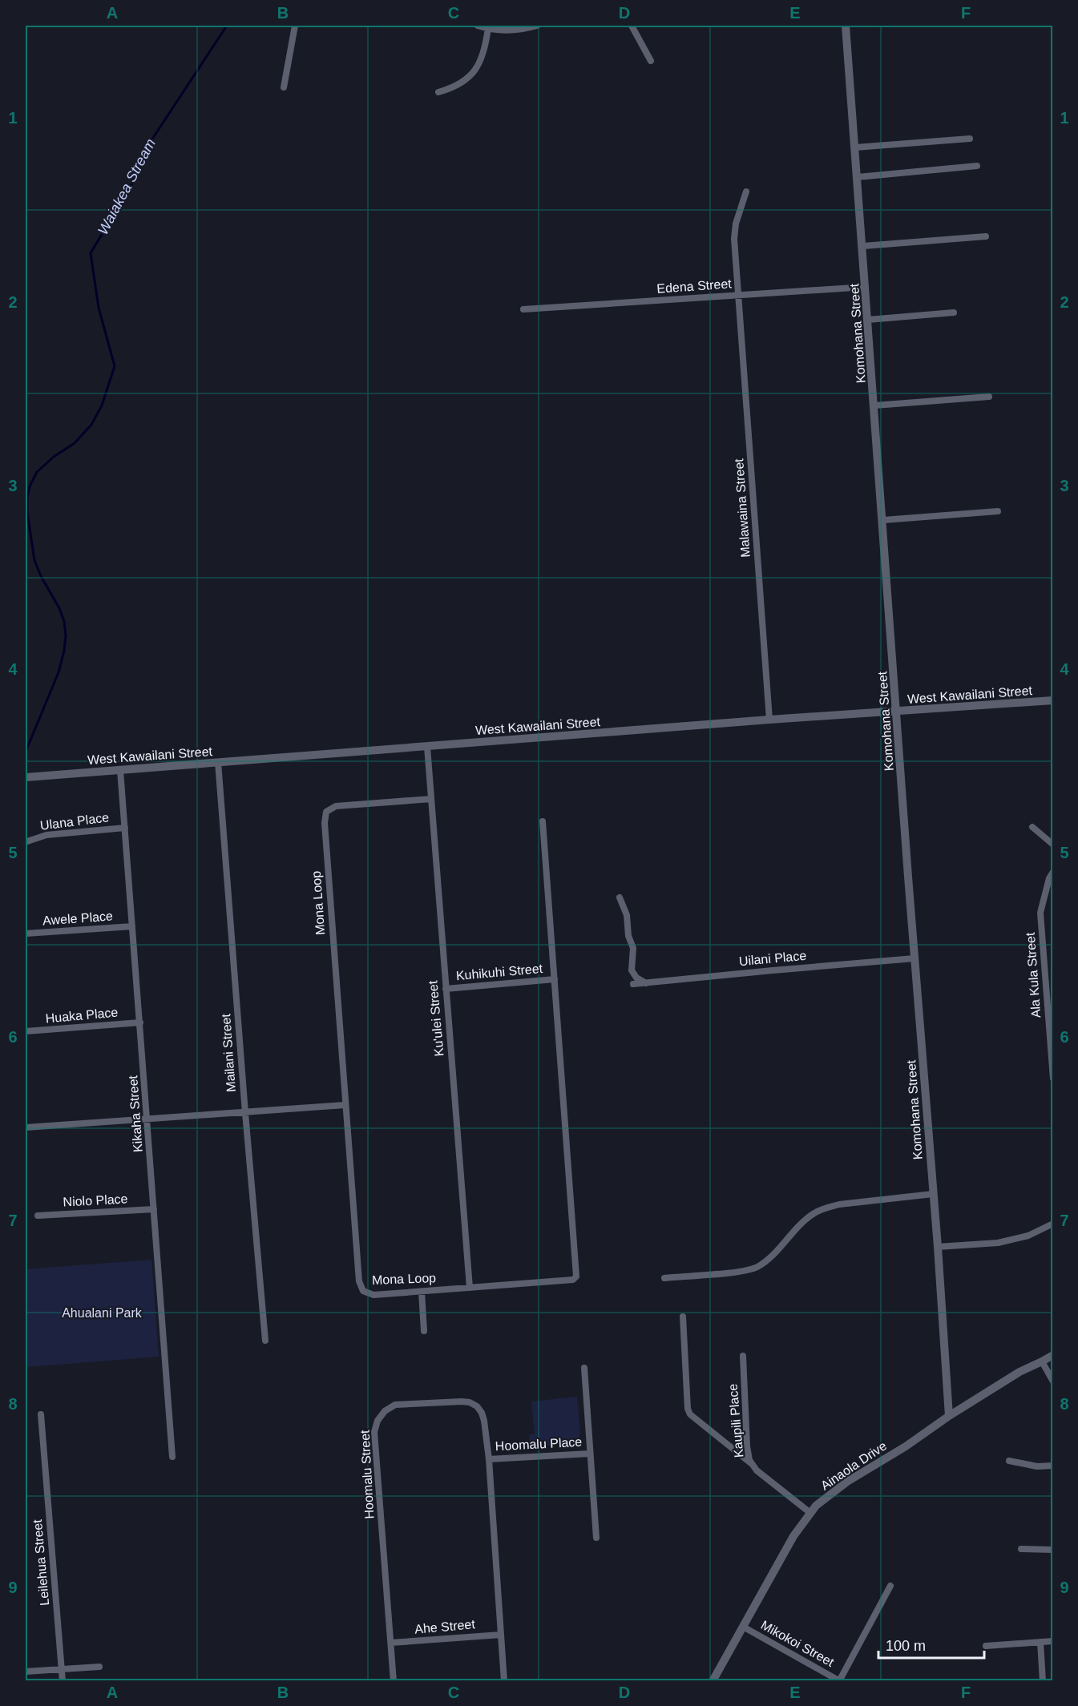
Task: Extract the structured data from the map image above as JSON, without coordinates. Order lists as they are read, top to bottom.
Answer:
{
  "streets": {
    "street": [
      "Edena Street",
      "Komohana Street",
      "Malawaina Street",
      "West Kawailani Street",
      "Ulana Place",
      "Mona Loop",
      "Awele Place",
      "Uilani Place",
      "Kuhikuhi Street",
      "Ala Kula Street",
      "Huaka Place",
      "Ku'ulei Street",
      "Mailani Street",
      "Kikaha Street",
      "Niolo Place",
      "Kaupili Place",
      "Hoomalu Place",
      "Ainaola Drive",
      "Hoomalu Street",
      "Leilehua Street",
      "Ahe Street",
      "Mikokoi Street"
    ]
  },
  "crossings": [
    ["Edena Street", "Komohana Street"],
    ["Edena Street", "Malawaina Street"],
    ["Komohana Street", "West Kawailani Street"],
    ["Komohana Street", "Uilani Place"],
    ["Komohana Street", "Ainaola Drive"],
    ["Malawaina Street", "West Kawailani Street"],
    ["West Kawailani Street", "Ku'ulei Street"],
    ["West Kawailani Street", "Mailani Street"],
    ["West Kawailani Street", "Kikaha Street"],
    ["Ulana Place", "Kikaha Street"],
    ["Mona Loop", "Kuhikuhi Street"],
    ["Mona Loop", "Ku'ulei Street"],
    ["Awele Place", "Kikaha Street"],
    ["Kuhikuhi Street", "Ku'ulei Street"],
    ["Huaka Place", "Kikaha Street"],
    ["Kikaha Street", "Niolo Place"],
    ["Kaupili Place", "Ainaola Drive"],
    ["Hoomalu Place", "Hoomalu Street"],
    ["Ainaola Drive", "Mikokoi Street"],
    ["Hoomalu Street", "Ahe Street"]
  ],
  "water": ["Waiakea Stream"],
  "parks": ["Ahualani Park"],
  "scale_bar": "100 m",
  "grid": {
    "columns": [
      "A",
      "B",
      "C",
      "D",
      "E",
      "F"
    ],
    "rows": [
      "1",
      "2",
      "3",
      "4",
      "5",
      "6",
      "7",
      "8",
      "9"
    ]
  }
}
